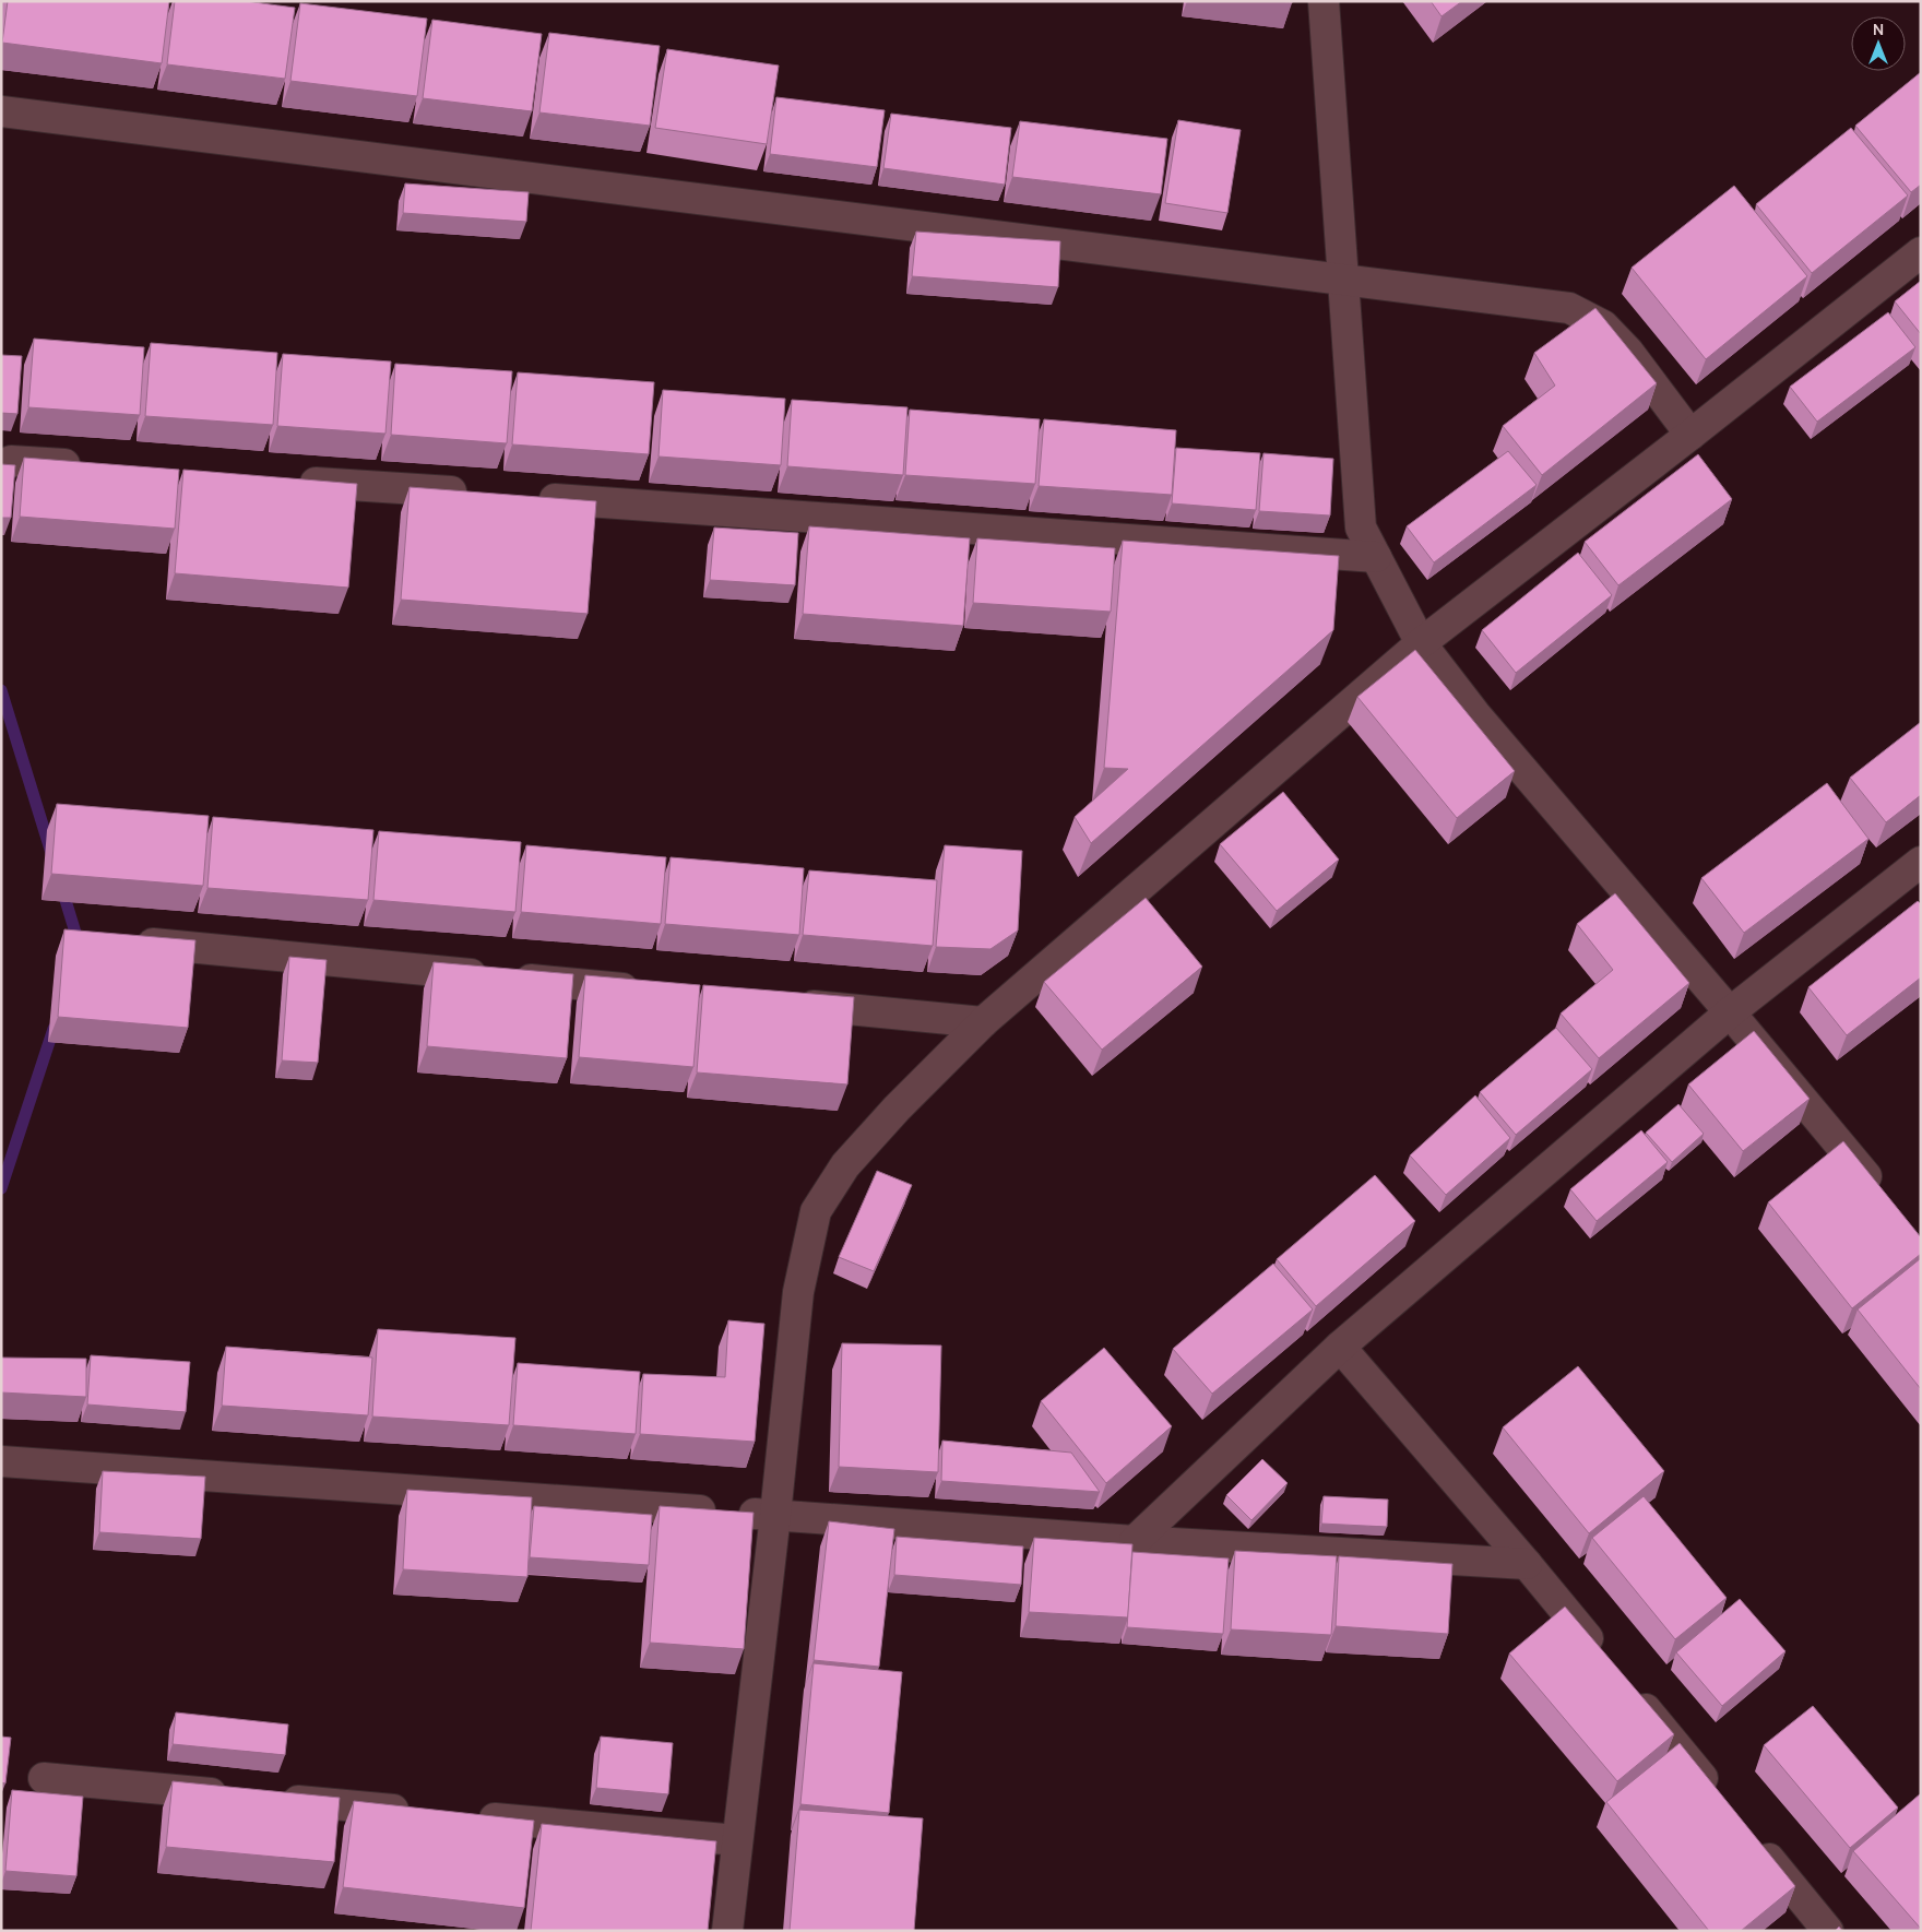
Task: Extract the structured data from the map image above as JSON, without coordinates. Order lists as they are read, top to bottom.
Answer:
{
  "north": "top"
}
